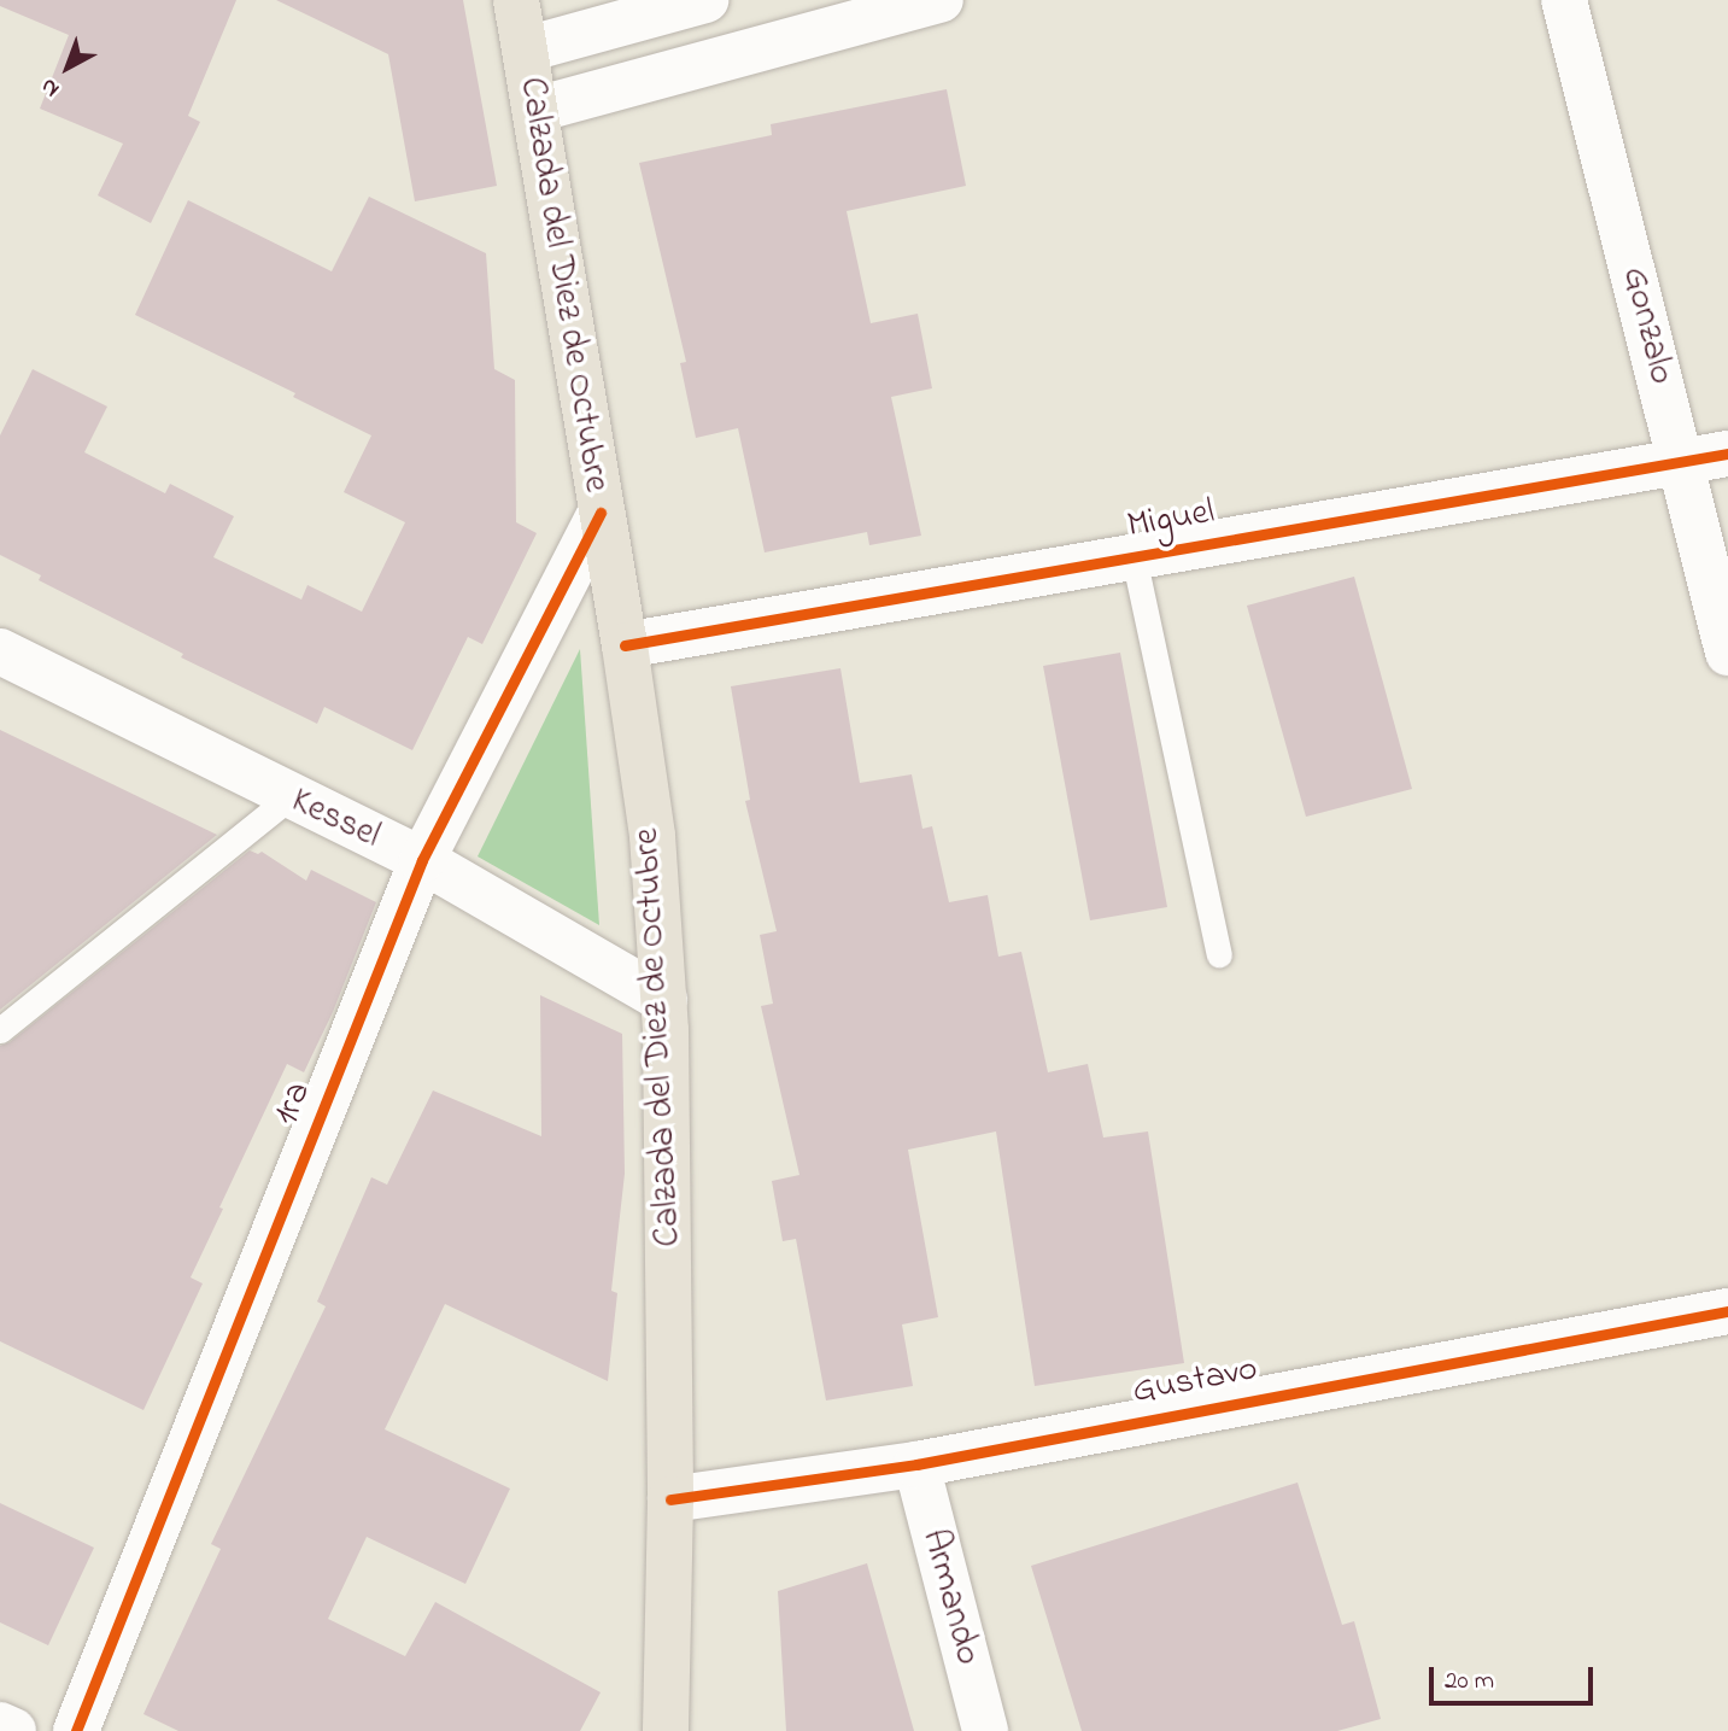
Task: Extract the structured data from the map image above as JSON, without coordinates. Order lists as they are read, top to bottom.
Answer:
{
  "streets": {
    "main road": ["Calzada del Diez de Octubre"],
    "street": [
      "Gonzalo",
      "Miguel",
      "Kessel",
      "1ra",
      "Gustavo",
      "Armando"
    ]
  },
  "crossings": [
    ["Calzada del Diez de Octubre", "Miguel"],
    ["Calzada del Diez de Octubre", "Kessel"],
    ["Calzada del Diez de Octubre", "1ra"],
    ["Calzada del Diez de Octubre", "Gustavo"],
    ["Gonzalo", "Miguel"],
    ["Kessel", "1ra"],
    ["Gustavo", "Armando"]
  ],
  "scale_bar": "20 m",
  "north": "bottom left"
}
